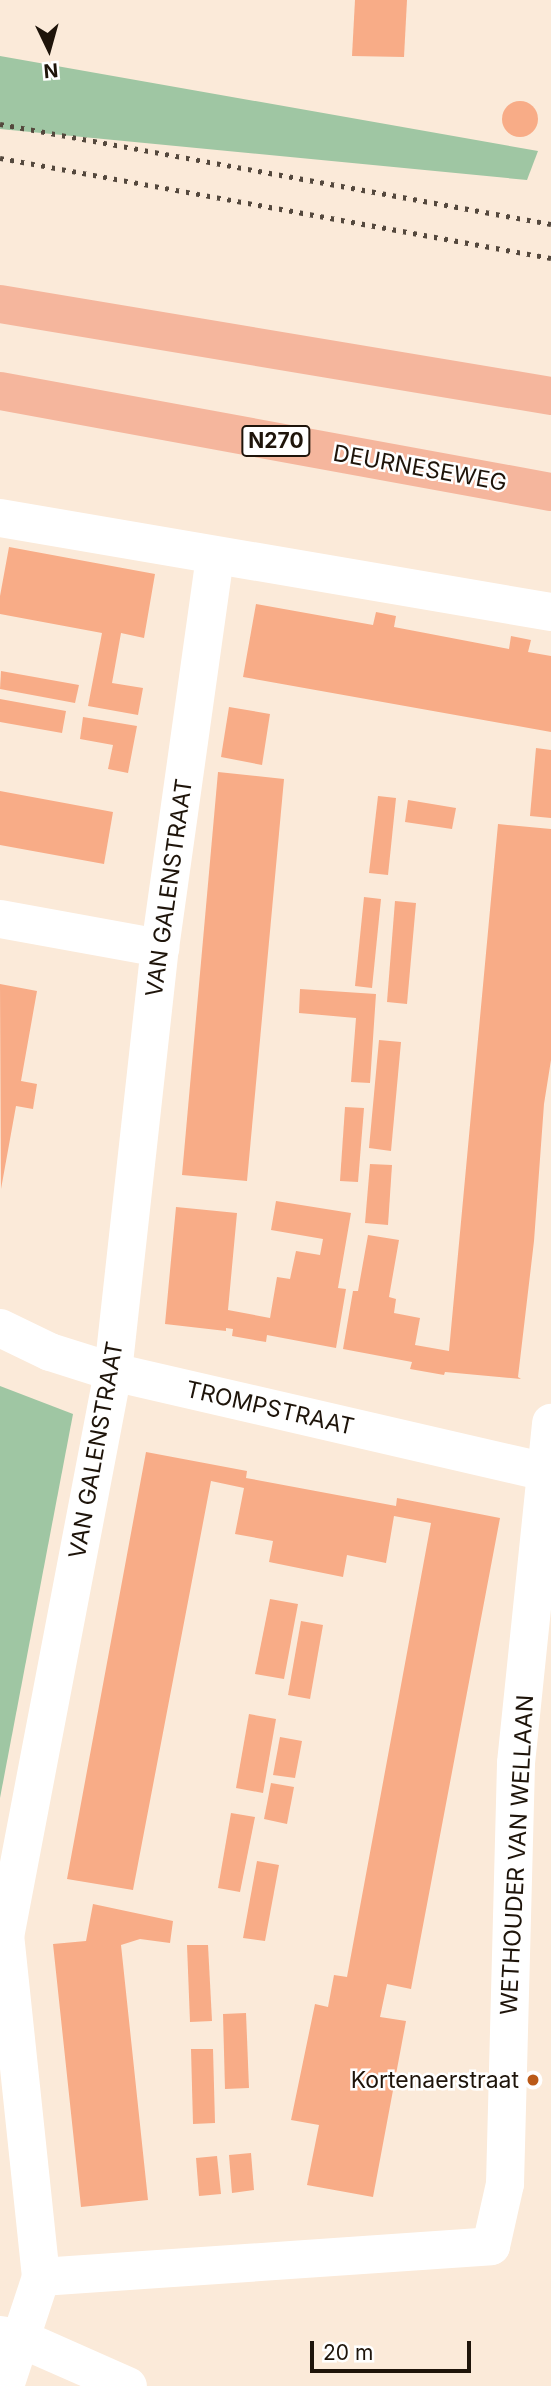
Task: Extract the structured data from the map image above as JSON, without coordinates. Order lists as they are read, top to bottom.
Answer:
{
  "streets": {
    "main road": ["N270", "DEURNESEWEG"],
    "street": ["VAN GALENSTRAAT", "TROMPSTRAAT", "WETHOUDER VAN WELLAAN"]
  },
  "crossings": [
    ["VAN GALENSTRAAT", "TROMPSTRAAT"],
    ["VAN GALENSTRAAT", "WETHOUDER VAN WELLAAN"],
    ["TROMPSTRAAT", "WETHOUDER VAN WELLAAN"]
  ],
  "places": ["Kortenaerstraat"],
  "scale_bar": "20 m",
  "north": "bottom"
}
